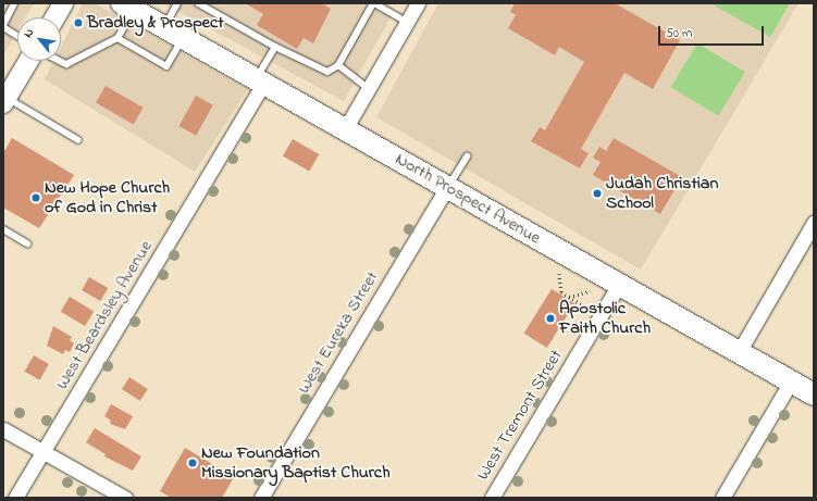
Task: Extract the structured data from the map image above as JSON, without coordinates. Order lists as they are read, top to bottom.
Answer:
{
  "streets": {
    "main road": ["North Prospect Avenue"],
    "street": ["West Beardsley Avenue", "West Eureka Street", "West Tremont Street"]
  },
  "crossings": [
    ["North Prospect Avenue", "West Beardsley Avenue"],
    ["North Prospect Avenue", "West Eureka Street"],
    ["North Prospect Avenue", "West Tremont Street"]
  ],
  "places": [
    "Bradley & Prospect",
    "Judah Christian School",
    "New Hope Church of God in Christ",
    "Apostolic Faith Church",
    "New Foundation Missionary Baptist Church"
  ],
  "scale_bar": "50 m",
  "north": "top left"
}
